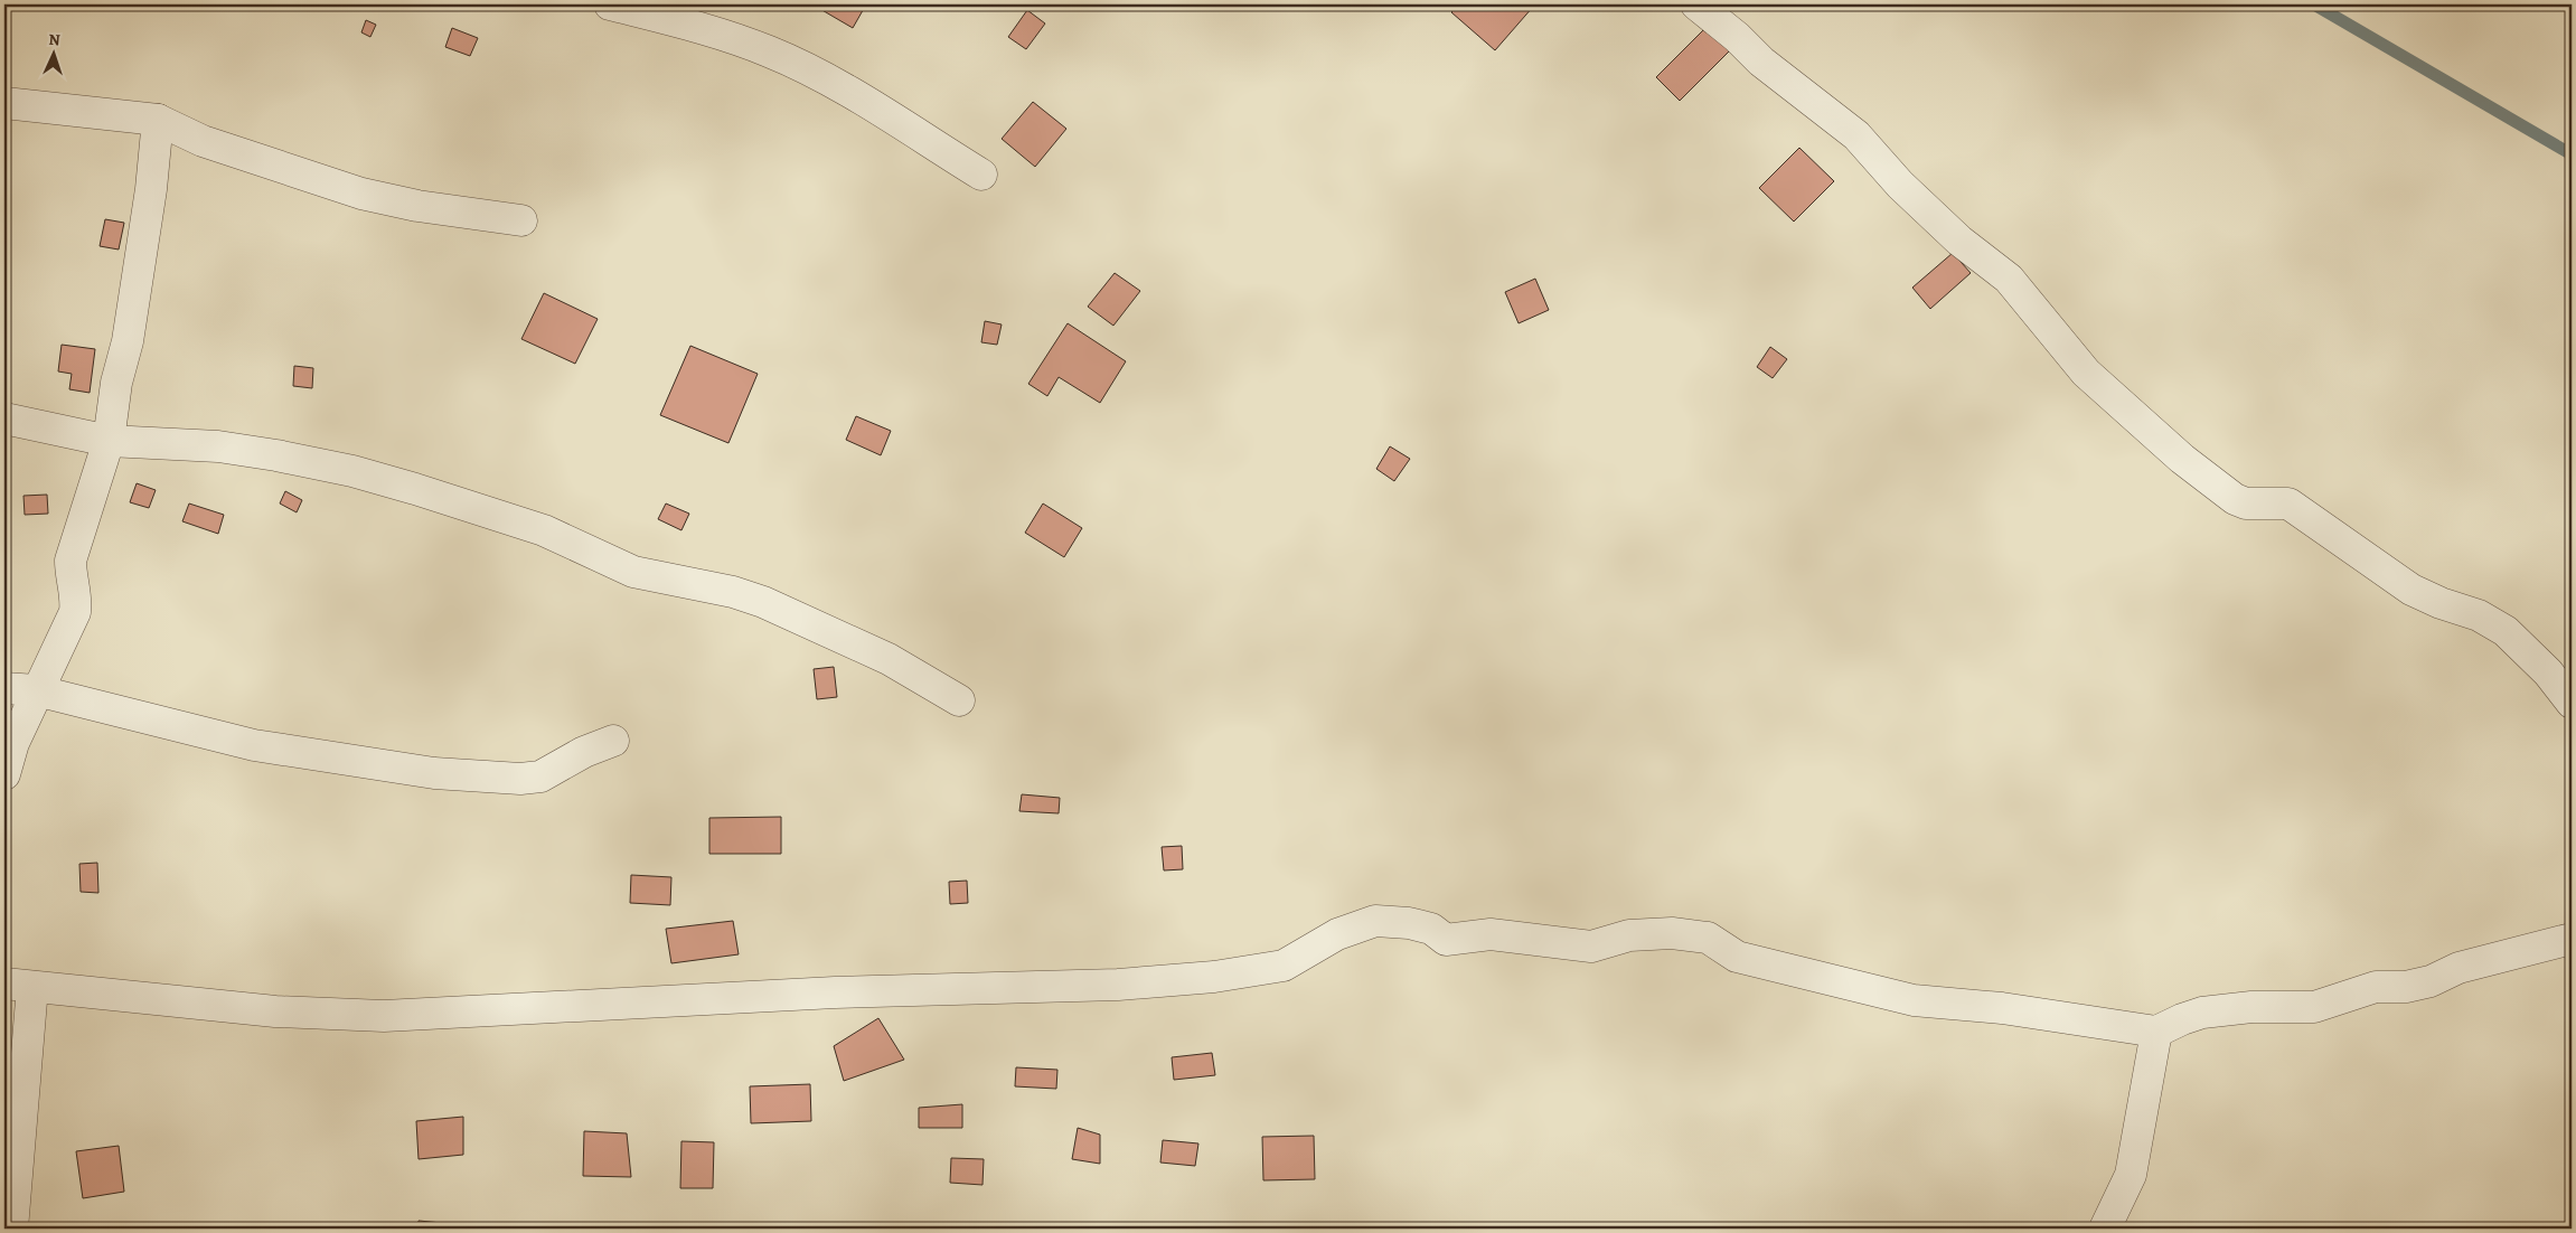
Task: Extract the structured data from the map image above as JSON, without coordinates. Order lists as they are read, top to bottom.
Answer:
{
  "north": "top"
}
